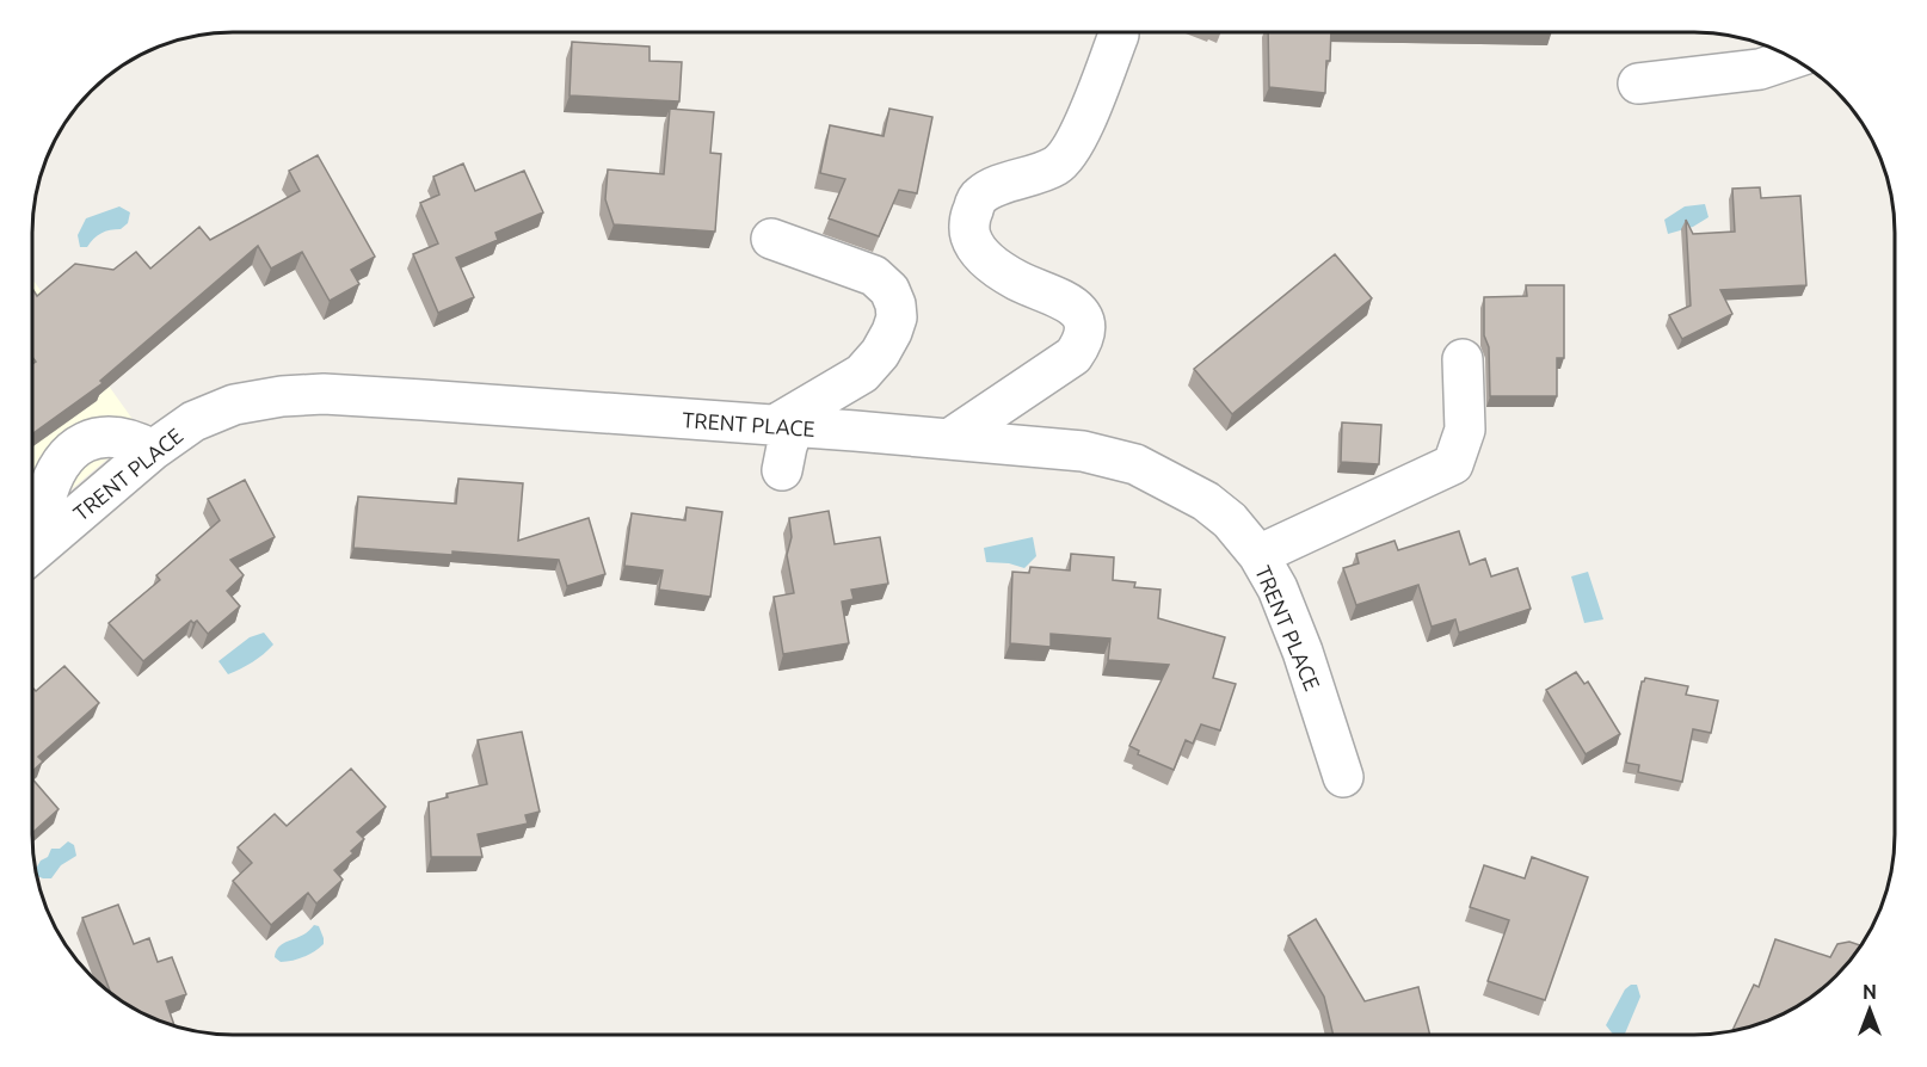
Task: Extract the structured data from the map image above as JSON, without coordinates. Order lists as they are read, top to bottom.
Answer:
{
  "streets": {
    "street": ["TRENT PLACE"]
  },
  "north": "top"
}
